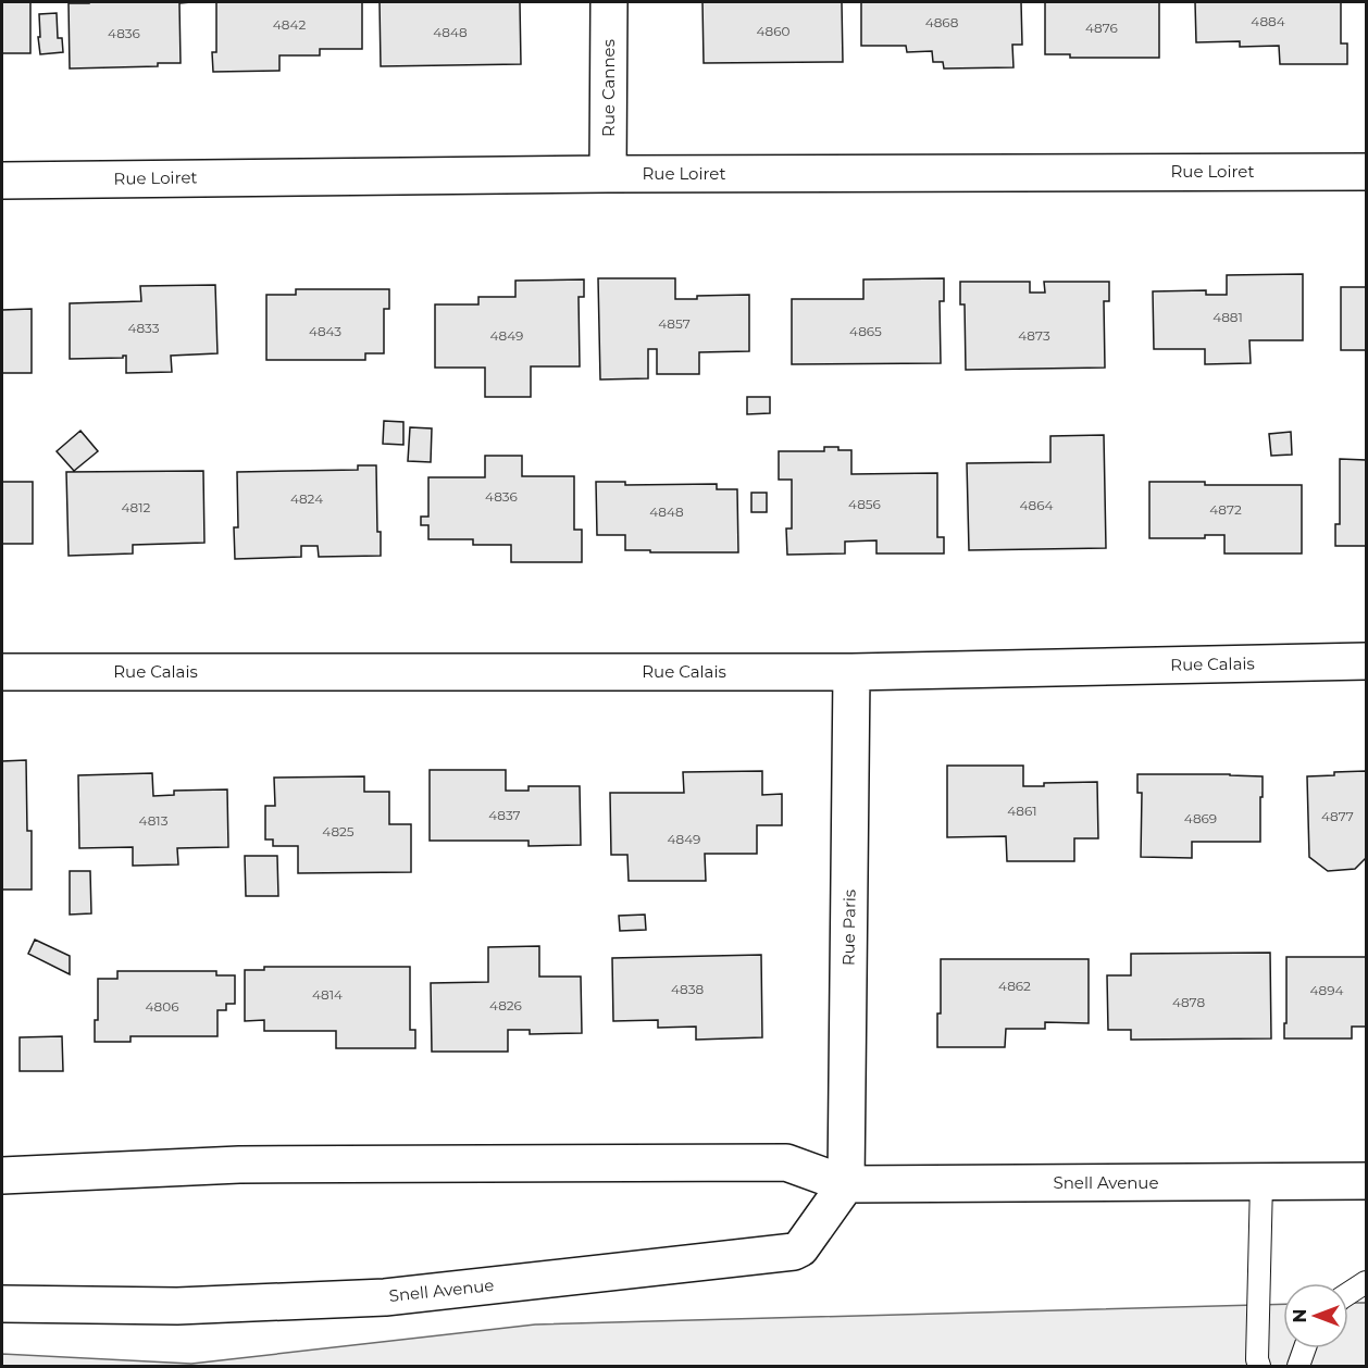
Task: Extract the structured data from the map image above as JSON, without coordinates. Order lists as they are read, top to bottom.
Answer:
{
  "streets": {
    "street": [
      "Rue Cannes",
      "Rue Loiret",
      "Rue Calais",
      "Rue Paris",
      "Snell Avenue"
    ]
  },
  "crossings": [
    ["Rue Cannes", "Rue Loiret"],
    ["Rue Calais", "Rue Paris"],
    ["Rue Paris", "Snell Avenue"]
  ],
  "house_numbers": [
    "4884",
    "4868",
    "4842",
    "4876",
    "4860",
    "4848",
    "4836",
    "4881",
    "4857",
    "4833",
    "4843",
    "4865",
    "4849",
    "4873",
    "4836",
    "4824",
    "4856",
    "4864",
    "4812",
    "4872",
    "4848",
    "4861",
    "4837",
    "4877",
    "4869",
    "4813",
    "4825",
    "4849",
    "4862",
    "4838",
    "4894",
    "4814",
    "4878",
    "4826",
    "4806"
  ],
  "north": "left"
}
